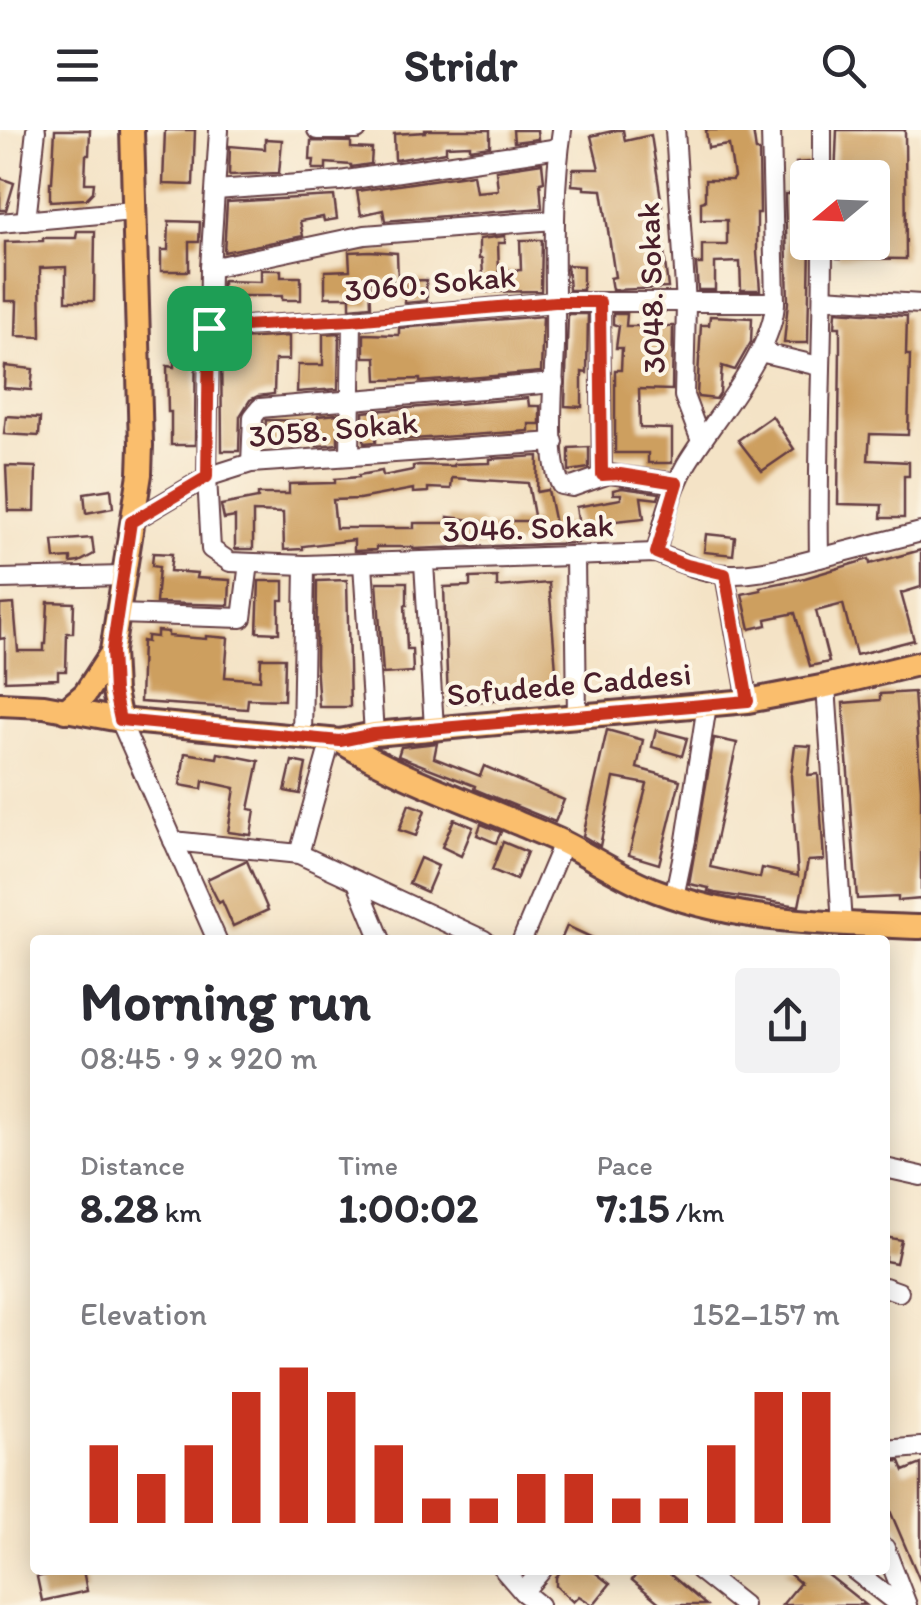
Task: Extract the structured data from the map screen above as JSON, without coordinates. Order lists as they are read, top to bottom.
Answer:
{
  "streets": {
    "main road": ["Sofudede Caddesi"],
    "street": [
      "3060. Sokak",
      "3048. Sokak",
      "3058. Sokak",
      "3046. Sokak"
    ]
  },
  "crossings": [
    ["3060. Sokak", "3048. Sokak"]
  ],
  "north": "left",
  "page": {
    "header": "Stridr",
    "heading": ["Morning run", "08:45 · 9 × 920 m"],
    "stats": [
      ["Distance", "8.28 km"],
      ["Time", "1:00:02"],
      ["Pace", "7:15 /km"]
    ],
    "chart": ["Elevation", "152–157 m"]
  }
}
